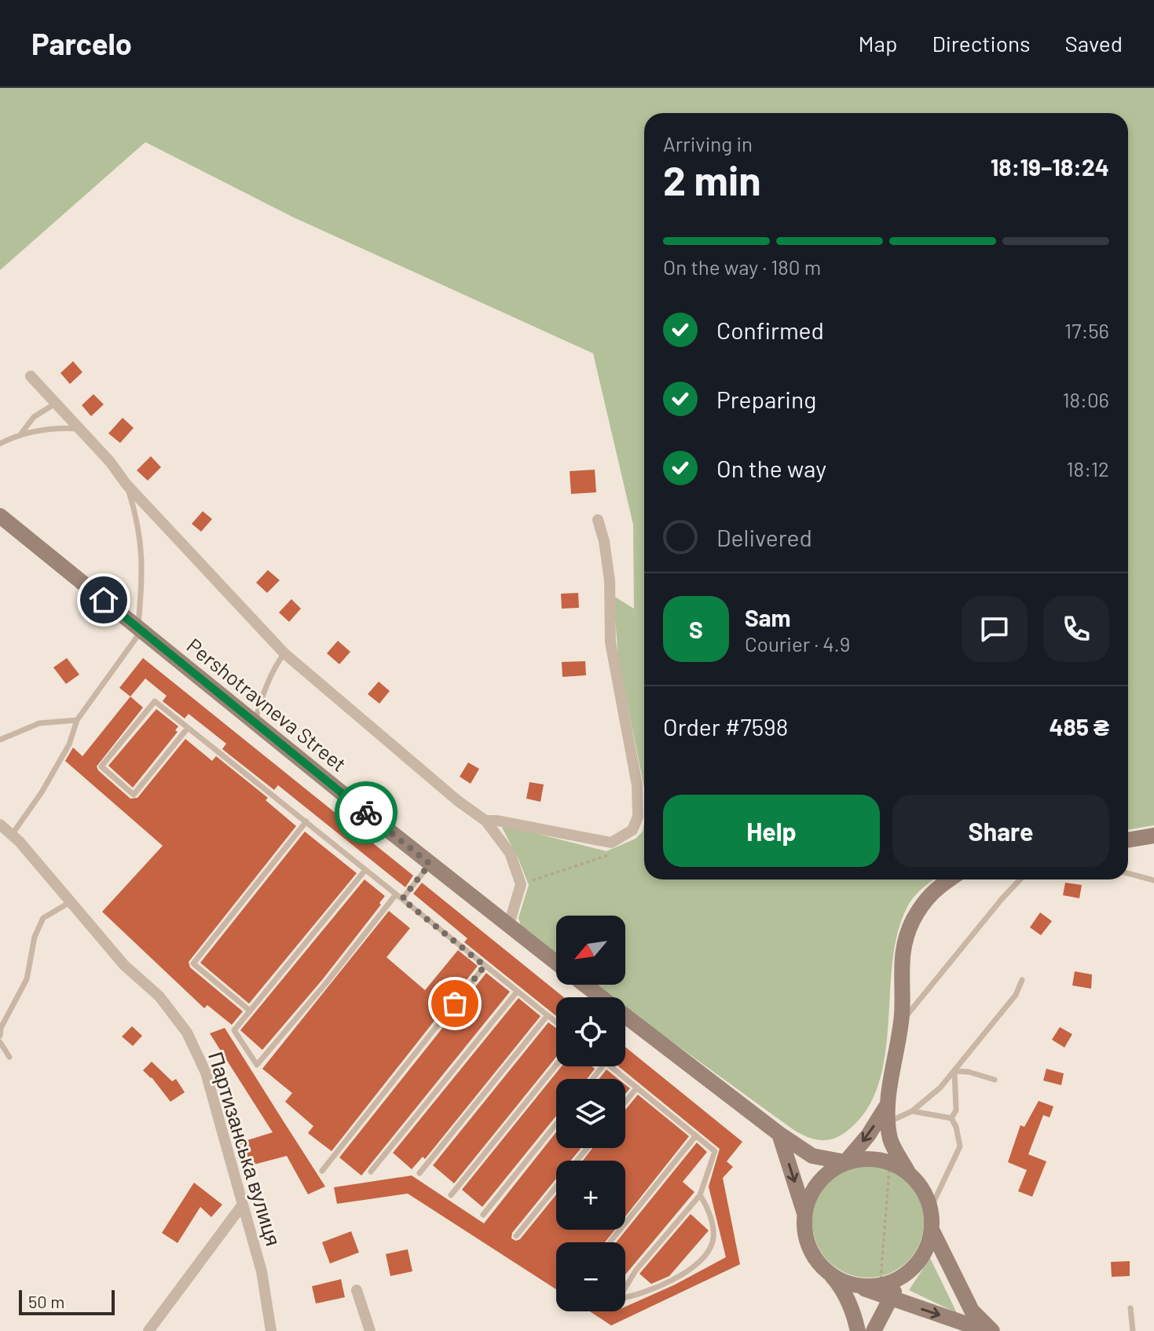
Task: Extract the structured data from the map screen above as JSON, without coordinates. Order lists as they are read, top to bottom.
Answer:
{
  "streets": {
    "street": ["Pershotravneva Street", "Партизанська вулиця"]
  },
  "scale_bar": "50 m",
  "north": "bottom left",
  "page": {
    "header": "Parcelo",
    "nav": ["Map", "Directions", "Saved"],
    "heading": ["2 min", "Arriving in", "18:19–18:24"],
    "panel": [
      "Sam",
      "Courier · 4.9",
      "Order #7598",
      "485 ₴"
    ],
    "bar": "On the way · 180 m",
    "list": [
      ["Confirmed", "17:56"],
      ["Preparing", "18:06"],
      ["On the way", "18:12"],
      "Delivered"
    ],
    "round": "S",
    "buttons": ["Help", "Share"],
    "map_buttons": ["+", "−"],
    "scale": "50 m"
  }
}
